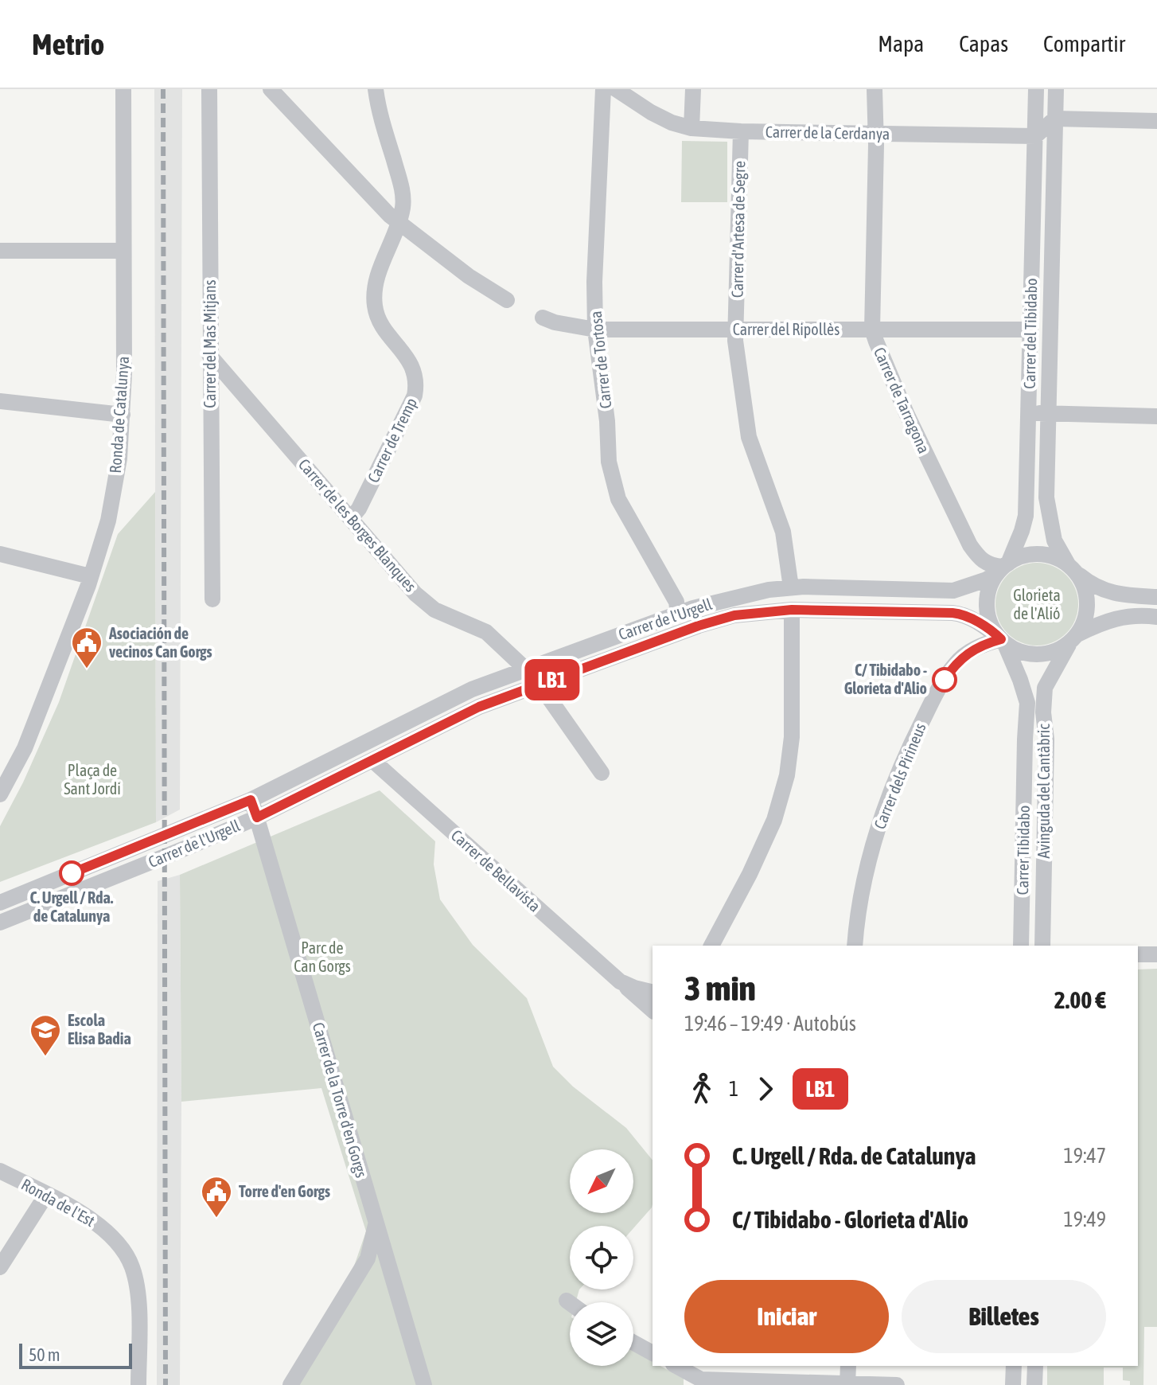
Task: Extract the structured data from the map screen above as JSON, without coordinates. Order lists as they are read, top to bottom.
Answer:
{
  "streets": {
    "street": [
      "Carrer de la Cerdanya",
      "Carrer d'Artesa de Segre",
      "Carrer del Ripollès",
      "Carrer del Tibidabo",
      "Carrer del Mas Mitjans",
      "Carrer de Tortosa",
      "Carrer de Tarragona",
      "Ronda de Catalunya",
      "Carrer de Tremp",
      "Carrer de les Borges Blanques",
      "Carrer de l'Urgell",
      "Carrer dels Pirineus",
      "Avinguda del Cantàbric",
      "Carrer Tibidabo",
      "Carrer de Bellavista",
      "Carrer de la Torre d'en Gorgs",
      "Ronda de l'Est"
    ]
  },
  "crossings": [
    ["Carrer de la Cerdanya", "Carrer d'Artesa de Segre"],
    ["Carrer de la Cerdanya", "Carrer del Tibidabo"],
    ["Carrer de la Cerdanya", "Carrer de Tarragona"],
    ["Carrer d'Artesa de Segre", "Carrer del Ripollès"],
    ["Carrer d'Artesa de Segre", "Carrer de l'Urgell"],
    ["Carrer del Ripollès", "Carrer del Tibidabo"],
    ["Carrer del Ripollès", "Carrer de Tortosa"],
    ["Carrer del Ripollès", "Carrer de Tarragona"],
    ["Carrer del Tibidabo", "Carrer de Tarragona"],
    ["Carrer del Tibidabo", "Carrer de l'Urgell"],
    ["Carrer del Tibidabo", "Carrer dels Pirineus"],
    ["Carrer del Tibidabo", "Avinguda del Cantàbric"],
    ["Carrer del Tibidabo", "Carrer Tibidabo"],
    ["Carrer del Mas Mitjans", "Carrer de les Borges Blanques"],
    ["Carrer de Tortosa", "Carrer de l'Urgell"],
    ["Carrer de Tarragona", "Carrer de l'Urgell"],
    ["Carrer de Tarragona", "Carrer dels Pirineus"],
    ["Carrer de Tarragona", "Avinguda del Cantàbric"],
    ["Carrer de Tarragona", "Carrer Tibidabo"],
    ["Carrer de Tremp", "Carrer de les Borges Blanques"],
    ["Carrer de les Borges Blanques", "Carrer de l'Urgell"],
    ["Carrer de l'Urgell", "Carrer dels Pirineus"],
    ["Carrer de l'Urgell", "Avinguda del Cantàbric"],
    ["Carrer de l'Urgell", "Carrer Tibidabo"],
    ["Carrer de l'Urgell", "Carrer de Bellavista"],
    ["Carrer de l'Urgell", "Carrer de la Torre d'en Gorgs"],
    ["Carrer dels Pirineus", "Avinguda del Cantàbric"],
    ["Carrer dels Pirineus", "Carrer Tibidabo"],
    ["Avinguda del Cantàbric", "Carrer Tibidabo"]
  ],
  "parks": ["Glorieta de l'Alió", "Plaça de Sant Jordi", "Parc de Can Gorgs"],
  "places": {
    "public building": ["Asociación de vecinos Can Gorgs", "Torre d'en Gorgs"],
    "other": ["C/ Tibidabo - Glorieta d'Alio", "C. Urgell / Rda. de Catalunya"],
    "school or university": ["Escola Elisa Badia"]
  },
  "lines": ["bus line LB1"],
  "scale_bar": "50 m",
  "north": "bottom left",
  "page": {
    "header": "Metrio",
    "nav": ["Mapa", "Capas", "Compartir"],
    "on_map": "LB1",
    "heading": ["3 min", "19:46 – 19:49 · Autobús", "2.00 €"],
    "legs": ["1", "LB1"],
    "list": [
      {
        "name": "C. Urgell / Rda. de Catalunya",
        "value": "19:47"
      },
      {
        "name": "C/ Tibidabo - Glorieta d'Alio",
        "value": "19:49"
      }
    ],
    "buttons": ["Iniciar", "Billetes"],
    "scale": "50 m"
  }
}
